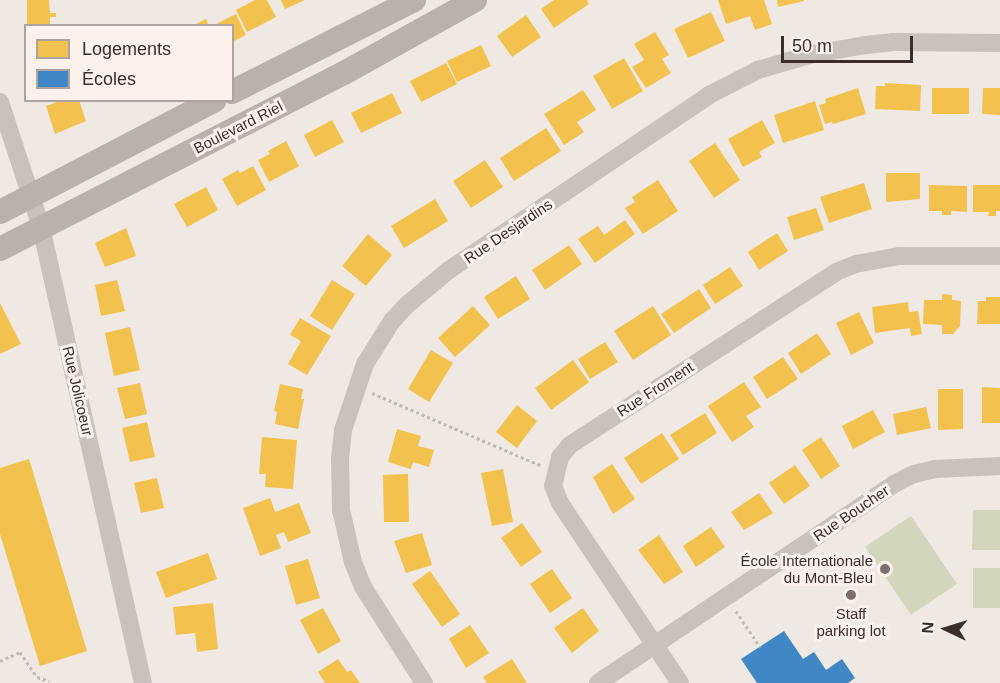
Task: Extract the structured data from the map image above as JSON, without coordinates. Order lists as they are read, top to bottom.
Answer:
{
  "streets": {
    "street": [
      "Boulevard Riel",
      "Rue Desjardins",
      "Rue Froment",
      "Rue Jolicoeur",
      "Rue Boucher"
    ]
  },
  "crossings": [
    ["Boulevard Riel", "Rue Jolicoeur"]
  ],
  "places": ["École Internationale du Mont-Bleu", "Staff parking lot"],
  "legend": ["Logements", "Écoles"],
  "scale_bar": "50 m",
  "north": "left"
}
